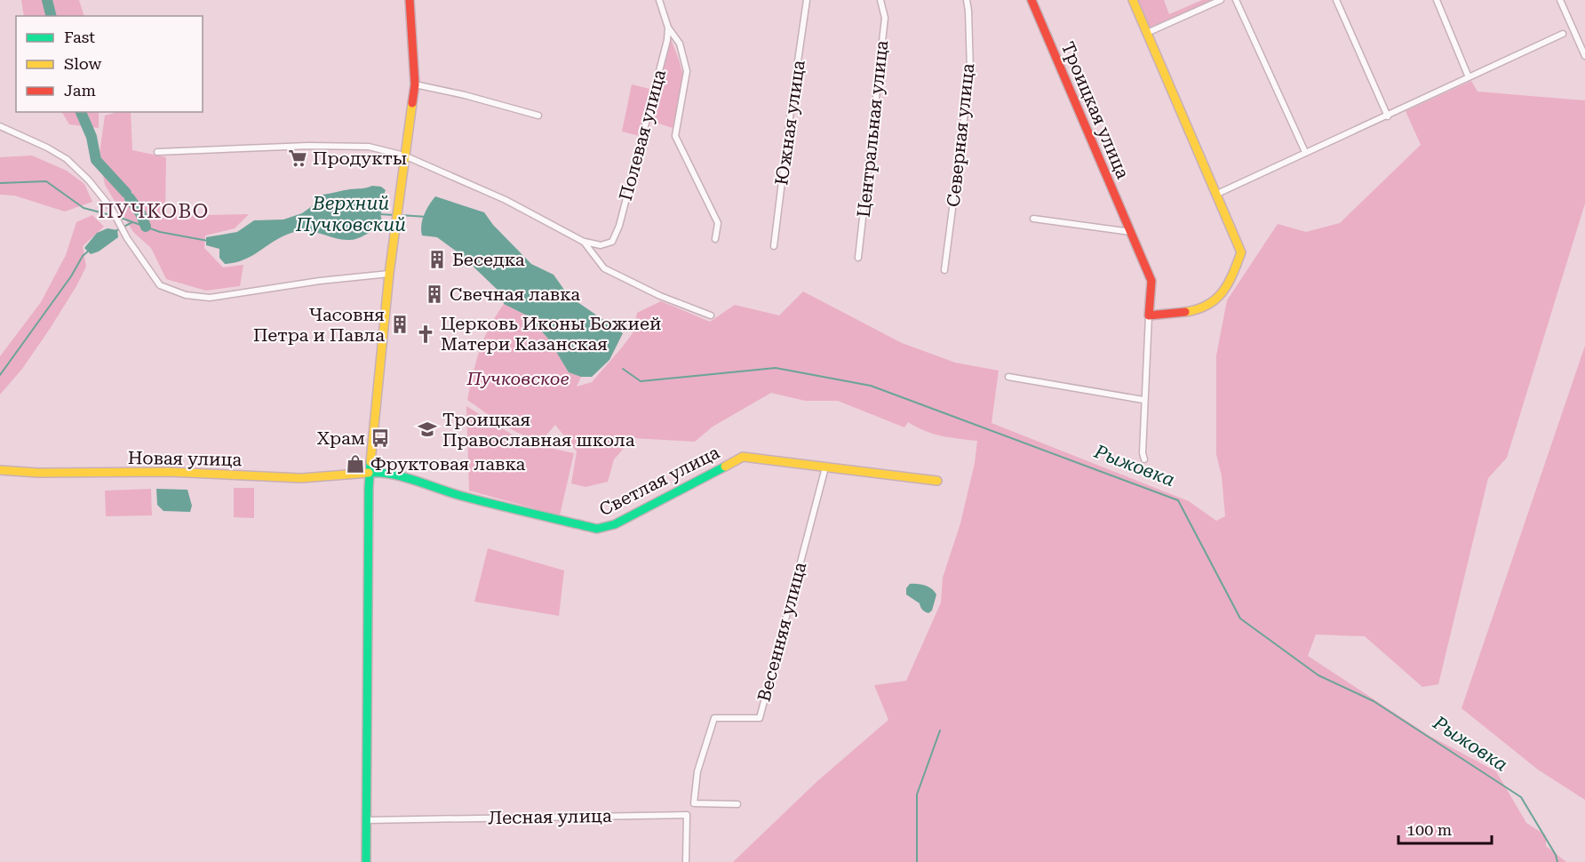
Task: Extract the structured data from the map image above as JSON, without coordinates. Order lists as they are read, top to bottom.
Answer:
{
  "streets": {
    "street": [
      "Троицкая улица",
      "Южная улица",
      "Центральная улица",
      "Полевая улица",
      "Северная улица",
      "Новая улица",
      "Светлая улица",
      "Весенняя улица",
      "Лесная улица"
    ]
  },
  "crossings": [
    ["Новая улица", "Светлая улица"],
    ["Светлая улица", "Весенняя улица"]
  ],
  "districts": ["ПУЧКОВО"],
  "water": ["Верхний Пучковский", "Рыжовка"],
  "parks": ["Пучковское"],
  "places": {
    "supermarket": ["Продукты"],
    "building": ["Беседка", "Свечная лавка", "Часовня Петра и Павла"],
    "church": ["Церковь Иконы Божией Матери Казанская"],
    "school or university": ["Троицкая Православная школа"],
    "bus stop": ["Храм"],
    "shop": ["Фруктовая лавка"]
  },
  "legend": ["Fast", "Slow", "Jam"],
  "scale_bar": "100 m"
}
